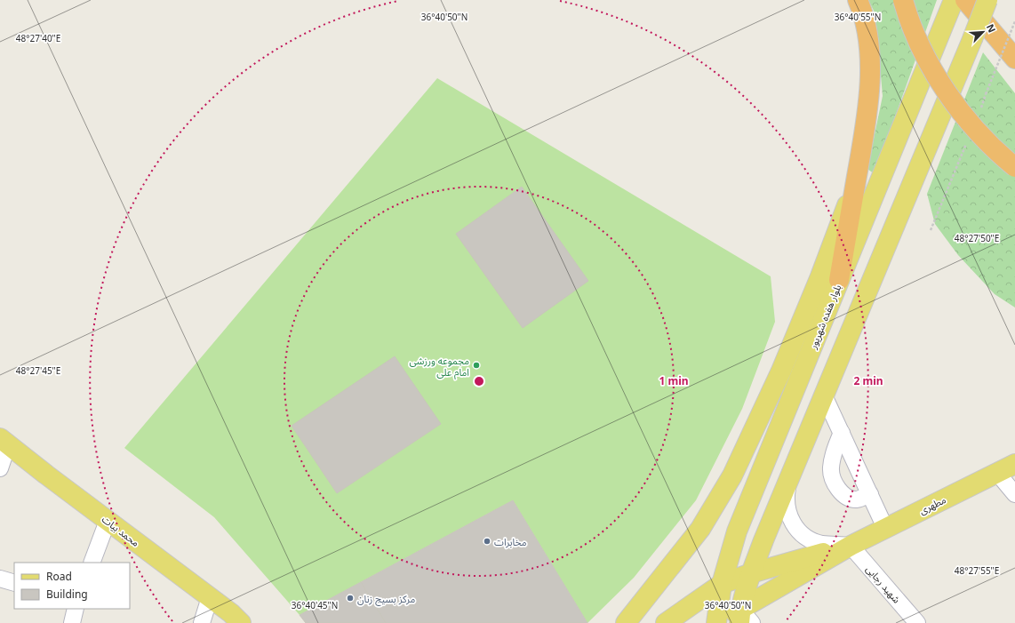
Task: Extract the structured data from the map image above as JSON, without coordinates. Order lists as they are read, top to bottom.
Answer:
{
  "streets": {
    "main road": ["بلوار هفده شهریور", "مطهری", "محمد بیات"],
    "street": ["شهید رجایی"]
  },
  "crossings": [
    ["مطهری", "شهید رجایی"]
  ],
  "places": ["مجموعه ورزشی امام علی", "مخابرات", "مرکز بسیج زنان"],
  "legend": ["Road", "Building"],
  "north": "top right",
  "coordinates": [
    "36°40'50\"N",
    "36°40'55\"N",
    "48°27'40\"E",
    "48°27'50\"E",
    "48°27'45\"E",
    "48°27'55\"E",
    "36°40'45\"N"
  ],
  "rings": ["1 min", "2 min"]
}
